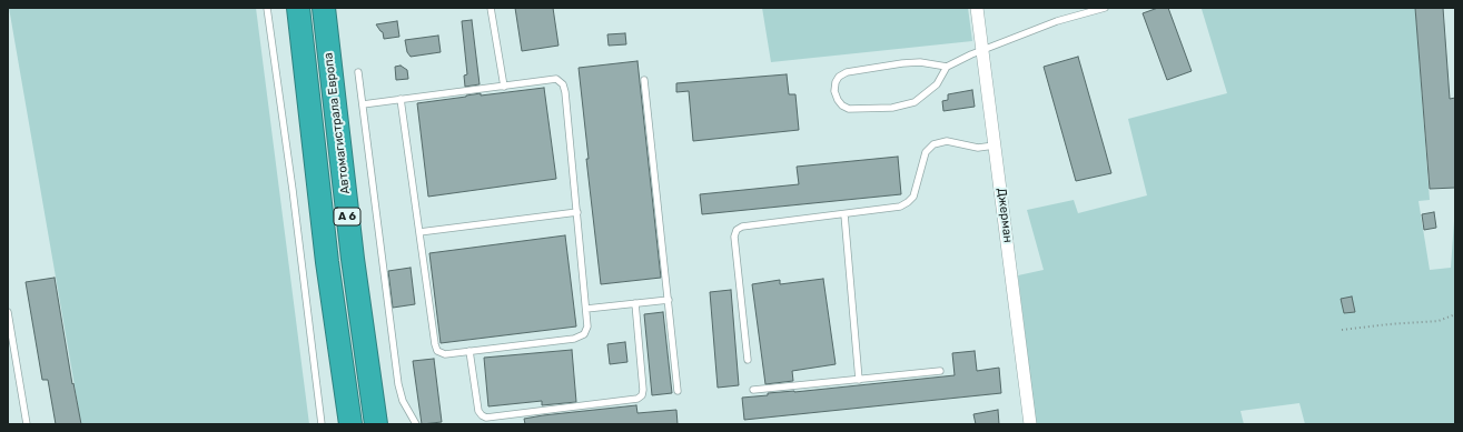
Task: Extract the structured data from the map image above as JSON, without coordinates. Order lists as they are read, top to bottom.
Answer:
{
  "streets": {
    "highway": ["Автомагистрала Европа", "A 6"],
    "street": ["Джерман"]
  }
}
